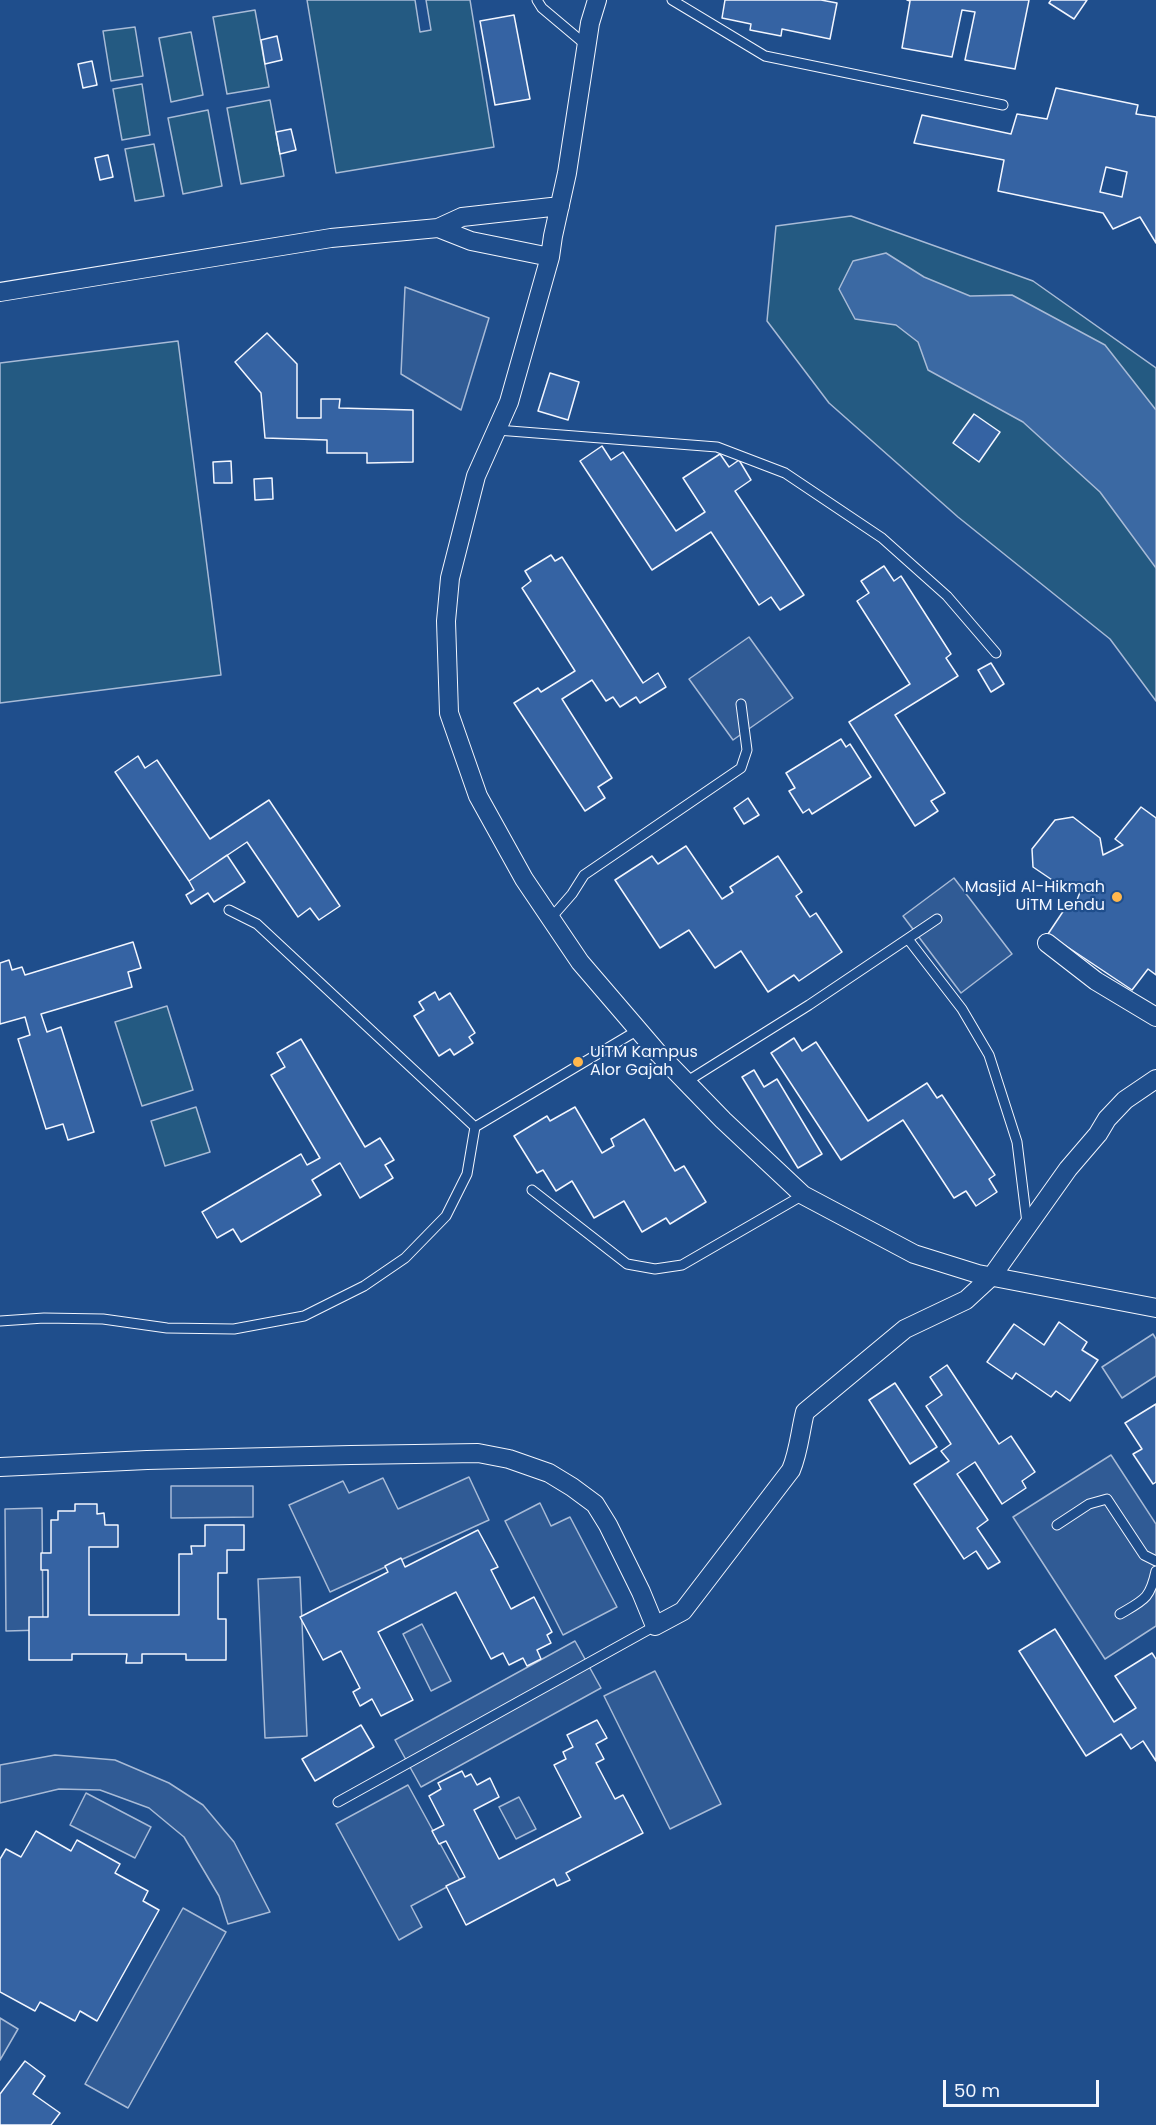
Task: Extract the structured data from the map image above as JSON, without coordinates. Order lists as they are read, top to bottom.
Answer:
{
  "places": ["Masjid Al-Hikmah UiTM Lendu", "UiTM Kampus Alor Gajah"],
  "scale_bar": "50 m"
}
